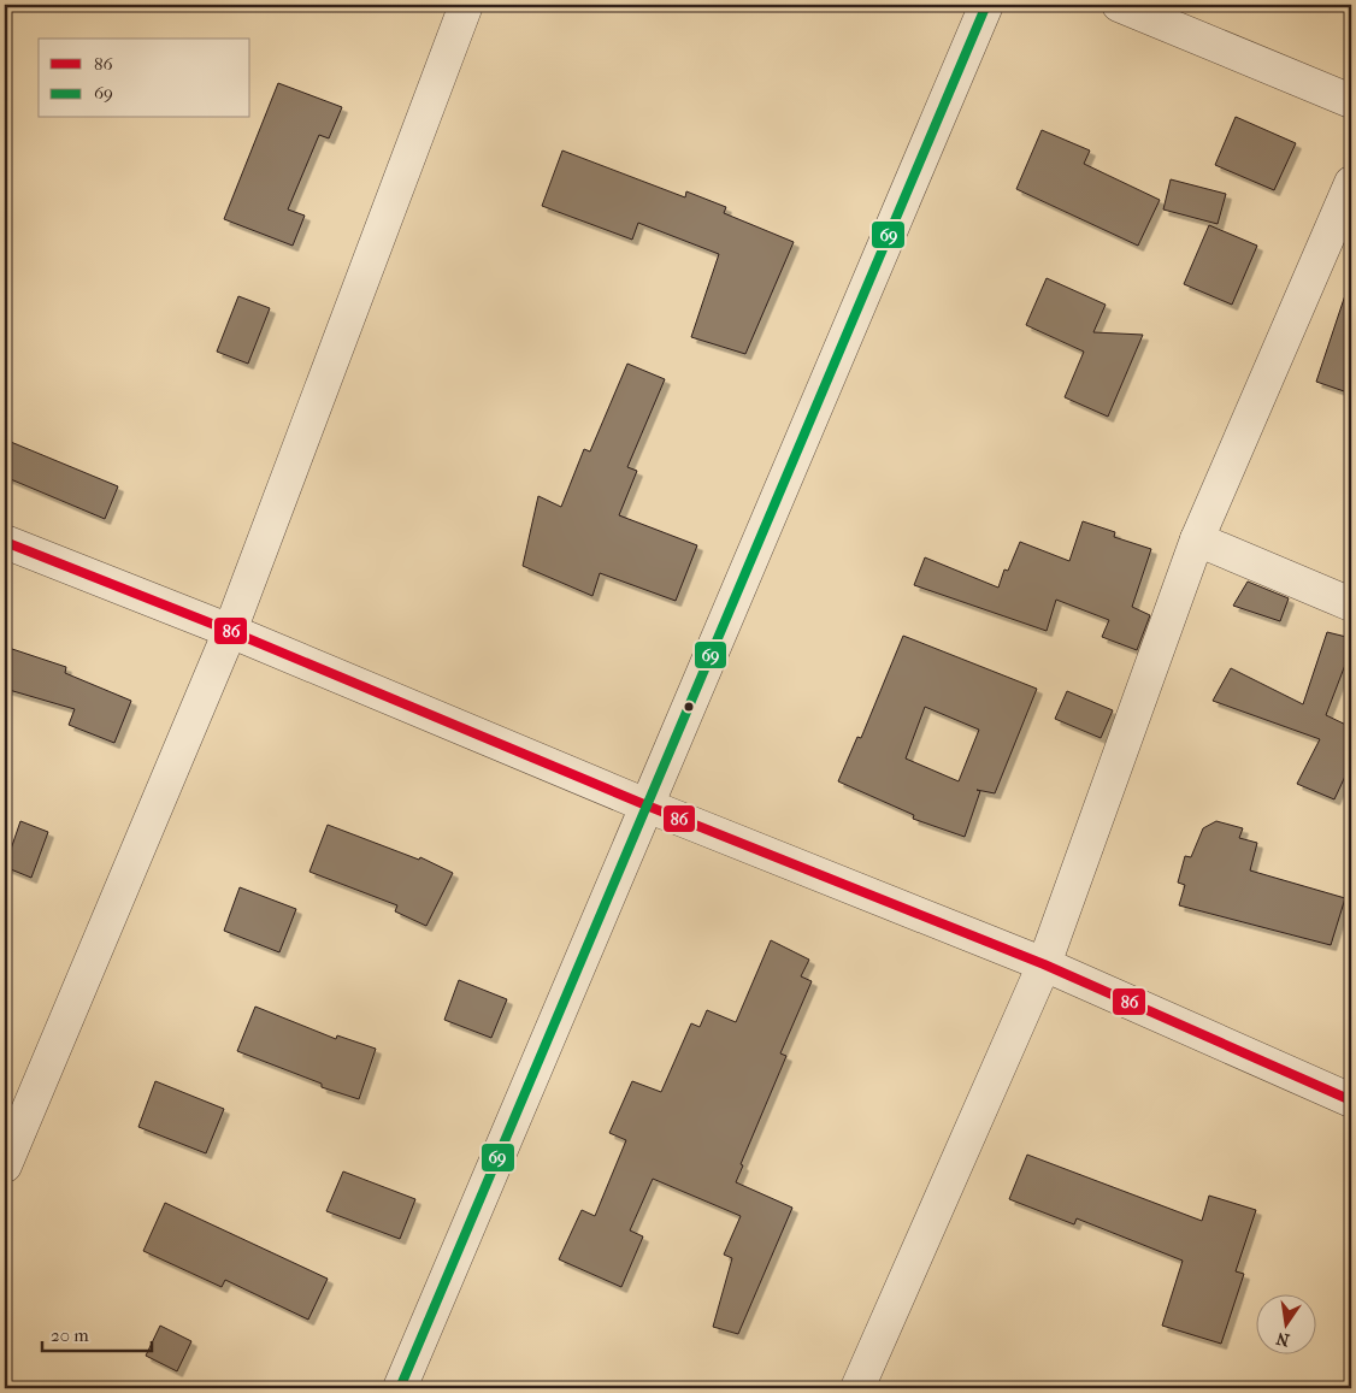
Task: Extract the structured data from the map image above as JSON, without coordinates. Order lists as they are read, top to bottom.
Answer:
{
  "lines": ["transit line 69", "transit line 86"],
  "legend": ["86", "69"],
  "scale_bar": "20 m",
  "north": "bottom"
}
